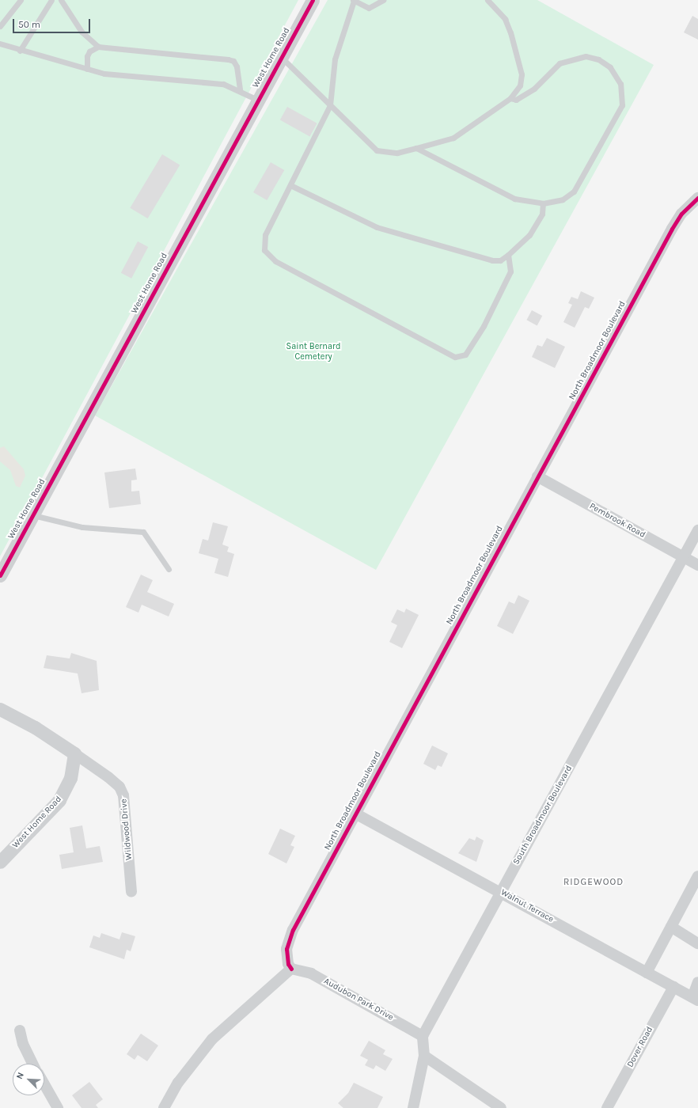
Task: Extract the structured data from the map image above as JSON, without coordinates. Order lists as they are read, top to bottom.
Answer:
{
  "streets": {
    "street": [
      "West Home Road",
      "North Broadmoor Boulevard",
      "Pembrook Road",
      "South Broadmoor Boulevard",
      "Wildwood Drive",
      "Walnut Terrace",
      "Audubon Park Drive",
      "Dover Road"
    ]
  },
  "crossings": [
    ["West Home Road", "Wildwood Drive"],
    ["North Broadmoor Boulevard", "Pembrook Road"],
    ["North Broadmoor Boulevard", "Walnut Terrace"],
    ["North Broadmoor Boulevard", "Audubon Park Drive"],
    ["Pembrook Road", "South Broadmoor Boulevard"],
    ["South Broadmoor Boulevard", "Walnut Terrace"],
    ["South Broadmoor Boulevard", "Audubon Park Drive"],
    ["Walnut Terrace", "Dover Road"]
  ],
  "districts": ["RIDGEWOOD"],
  "parks": ["Saint Bernard Cemetery"],
  "scale_bar": "50 m",
  "north": "top left"
}
